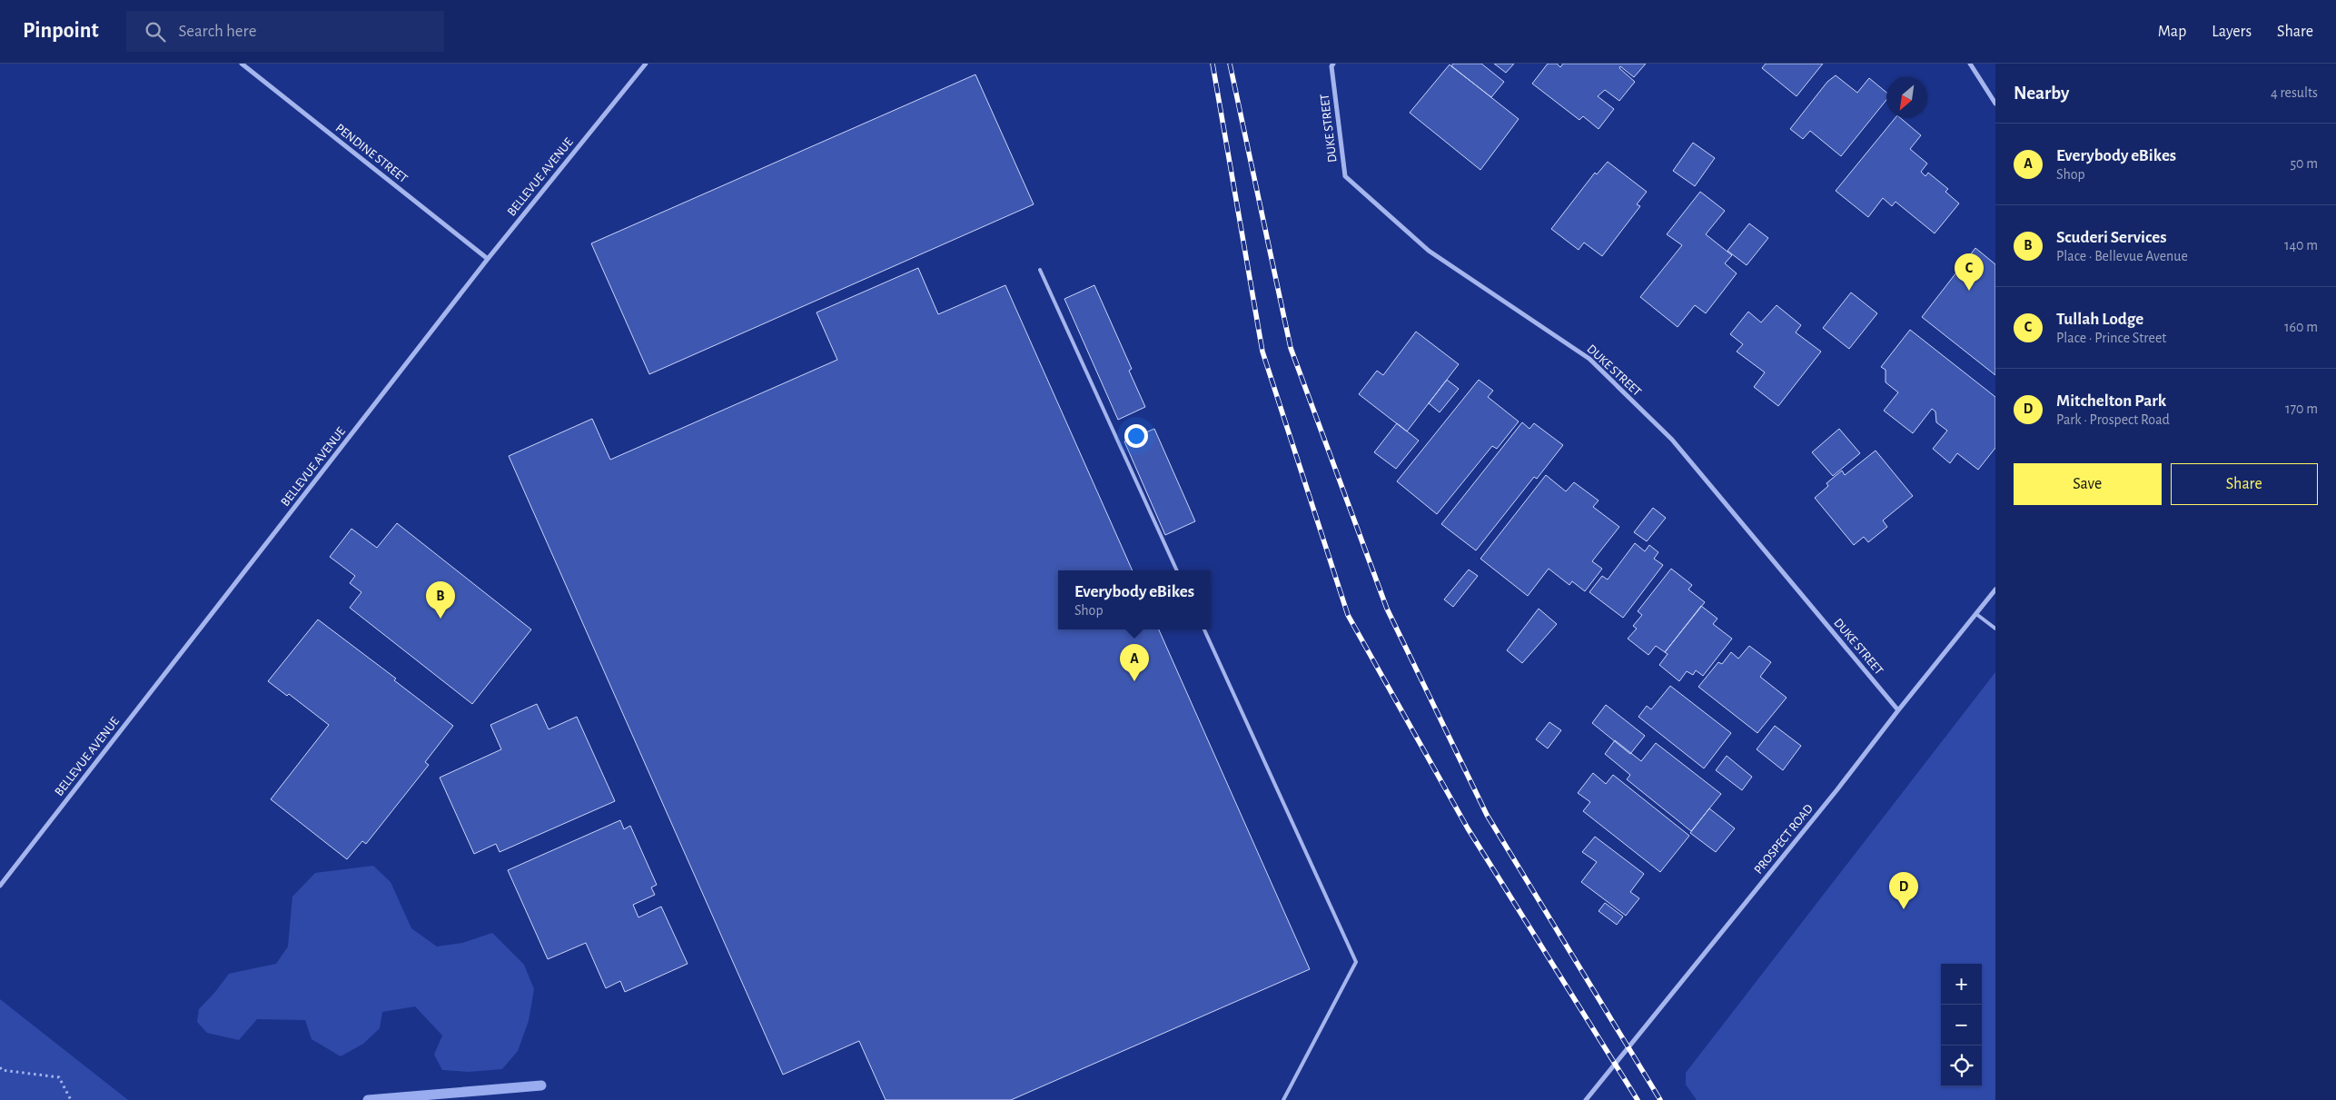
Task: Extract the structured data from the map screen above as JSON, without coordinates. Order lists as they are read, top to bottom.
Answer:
{
  "streets": {
    "street": [
      "DUKE STREET",
      "PENDINE STREET",
      "BELLEVUE AVENUE",
      "PROSPECT ROAD"
    ]
  },
  "crossings": [
    ["DUKE STREET", "PROSPECT ROAD"],
    ["PENDINE STREET", "BELLEVUE AVENUE"]
  ],
  "north": "bottom left",
  "page": {
    "header": "Pinpoint",
    "search": "Search here",
    "nav": ["Map", "Layers", "Share"],
    "heading": ["Nearby", "4 results"],
    "list": [
      {
        "mark": "A",
        "name": "Everybody eBikes",
        "note": "Shop",
        "value": "50 m"
      },
      {
        "mark": "B",
        "name": "Scuderi Services",
        "note": "Place · Bellevue Avenue",
        "value": "140 m"
      },
      {
        "mark": "C",
        "name": "Tullah Lodge",
        "note": "Place · Prince Street",
        "value": "160 m"
      },
      {
        "mark": "D",
        "name": "Mitchelton Park",
        "note": "Park · Prospect Road",
        "value": "170 m"
      }
    ],
    "pins": [
      "C",
      "B",
      "A",
      "D"
    ],
    "buttons": ["Save", "Share"],
    "popup": ["Everybody eBikes", "Shop"],
    "map_buttons": ["+", "−"]
  }
}
